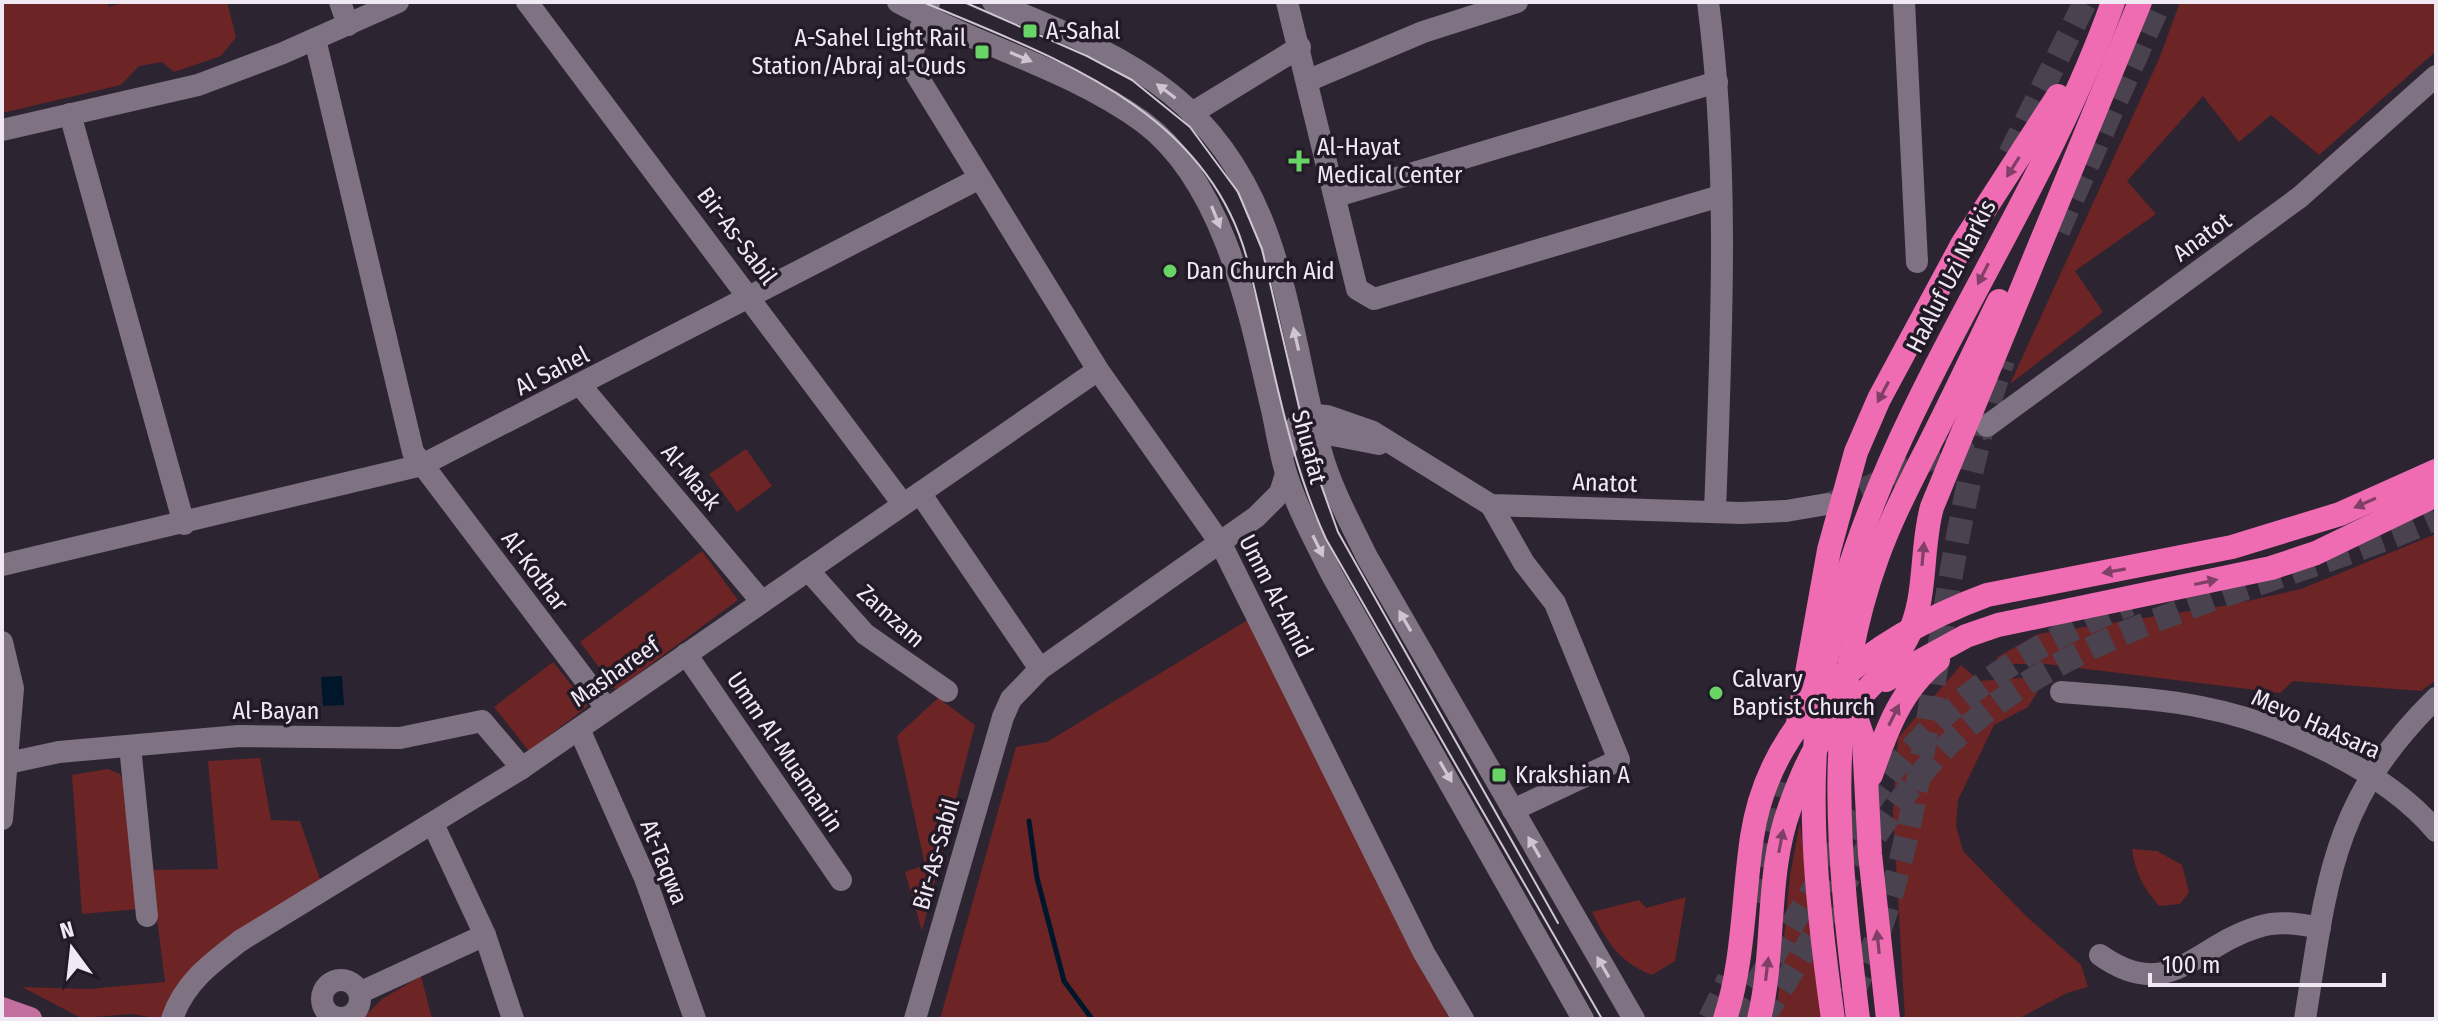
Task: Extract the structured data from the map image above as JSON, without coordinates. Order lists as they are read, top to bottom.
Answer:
{
  "streets": {
    "highway": ["HaAluf Uzi Narkis"],
    "street": [
      "Bir-As-Sabil",
      "Anatot",
      "Al Sahel",
      "Shuafat",
      "Al-Mask",
      "Al-Kothar",
      "Umm Al-Amid",
      "Zamzam",
      "Mashareef",
      "Al-Bayan",
      "Mevo HaAsara",
      "Umm Al-Muamanin",
      "At-Taqwa"
    ]
  },
  "crossings": [
    ["Bir-As-Sabil", "Al Sahel"],
    ["Bir-As-Sabil", "Shuafat"],
    ["Bir-As-Sabil", "Umm Al-Amid"],
    ["Bir-As-Sabil", "Mashareef"],
    ["Anatot", "Shuafat"],
    ["Al Sahel", "Al-Mask"],
    ["Al Sahel", "Al-Kothar"],
    ["Al Sahel", "Umm Al-Amid"],
    ["Al-Mask", "Mashareef"],
    ["Al-Kothar", "Mashareef"],
    ["Umm Al-Amid", "Mashareef"],
    ["Zamzam", "Mashareef"],
    ["Mashareef", "Al-Bayan"],
    ["Mashareef", "Umm Al-Muamanin"],
    ["Mashareef", "At-Taqwa"]
  ],
  "places": {
    "transit": ["A-Sahal", "A-Sahel Light Rail Station/Abraj al-Quds", "Krakshian A"],
    "health": ["Al-Hayat Medical Center"],
    "other": ["Dan Church Aid", "Calvary Baptist Church"]
  },
  "scale_bar": "100 m",
  "north": "top"
}
